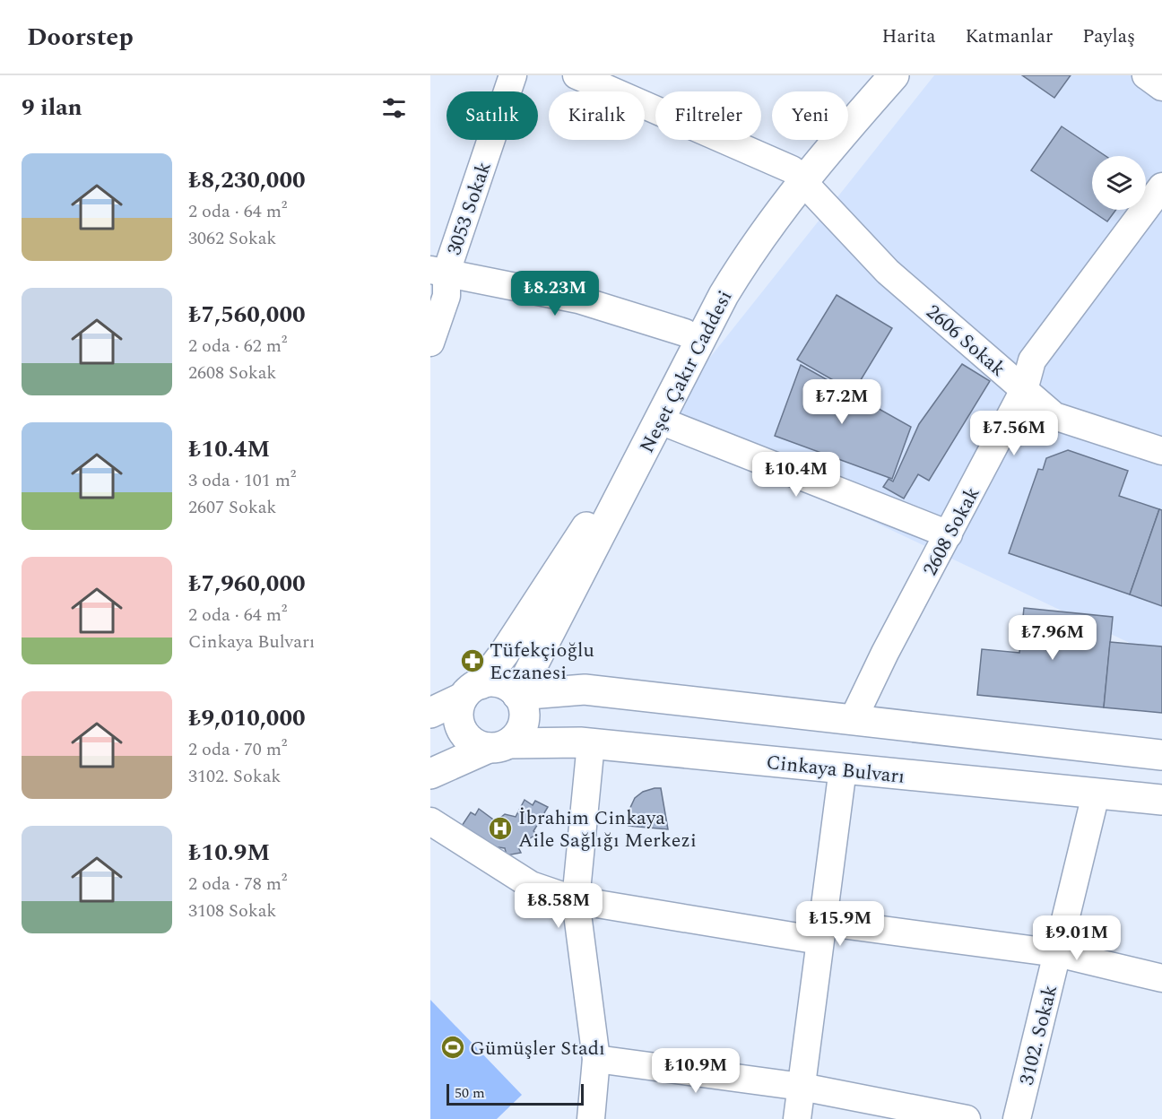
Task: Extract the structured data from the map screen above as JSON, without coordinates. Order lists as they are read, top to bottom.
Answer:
{
  "streets": {
    "main road": ["Neşet Çakır Caddesi", "Cinkaya Bulvarı"],
    "street": [
      "3053 Sokak",
      "2606 Sokak",
      "2608 Sokak",
      "3102. Sokak"
    ]
  },
  "crossings": [
    ["2606 Sokak", "Neşet Çakır Caddesi"],
    ["2606 Sokak", "2608 Sokak"],
    ["Neşet Çakır Caddesi", "Cinkaya Bulvarı"],
    ["Cinkaya Bulvarı", "3102. Sokak"]
  ],
  "places": {
    "pharmacy": ["Tüfekçioğlu Eczanesi"],
    "hospital": ["İbrahim Cinkaya Aile Sağlığı Merkezi"],
    "sports": ["Gümüşler Stadı"]
  },
  "scale_bar": "50 m",
  "page": {
    "header": "Doorstep",
    "nav": ["Harita", "Katmanlar", "Paylaş"],
    "heading": "9 ilan",
    "chip": [
      "Satılık",
      "Kiralık",
      "Filtreler",
      "Yeni"
    ],
    "list": [
      {
        "name": "₺8,230,000",
        "note": "2 oda · 64 m² · 3062 Sokak"
      },
      {
        "name": "₺7,560,000",
        "note": "2 oda · 62 m² · 2608 Sokak"
      },
      {
        "name": "₺10.4M",
        "note": "3 oda · 101 m² · 2607 Sokak"
      },
      {
        "name": "₺7,960,000",
        "note": "2 oda · 64 m² · Cinkaya Bulvarı"
      },
      {
        "name": "₺9,010,000",
        "note": "2 oda · 70 m² · 3102. Sokak"
      },
      {
        "name": "₺10.9M",
        "note": "2 oda · 78 m² · 3108 Sokak"
      }
    ],
    "price": [
      "₺8.23M",
      "₺7.2M",
      "₺7.56M",
      "₺10.4M",
      "₺7.96M",
      "₺8.58M",
      "₺15.9M",
      "₺9.01M",
      "₺10.9M"
    ],
    "scale": "50 m"
  }
}
